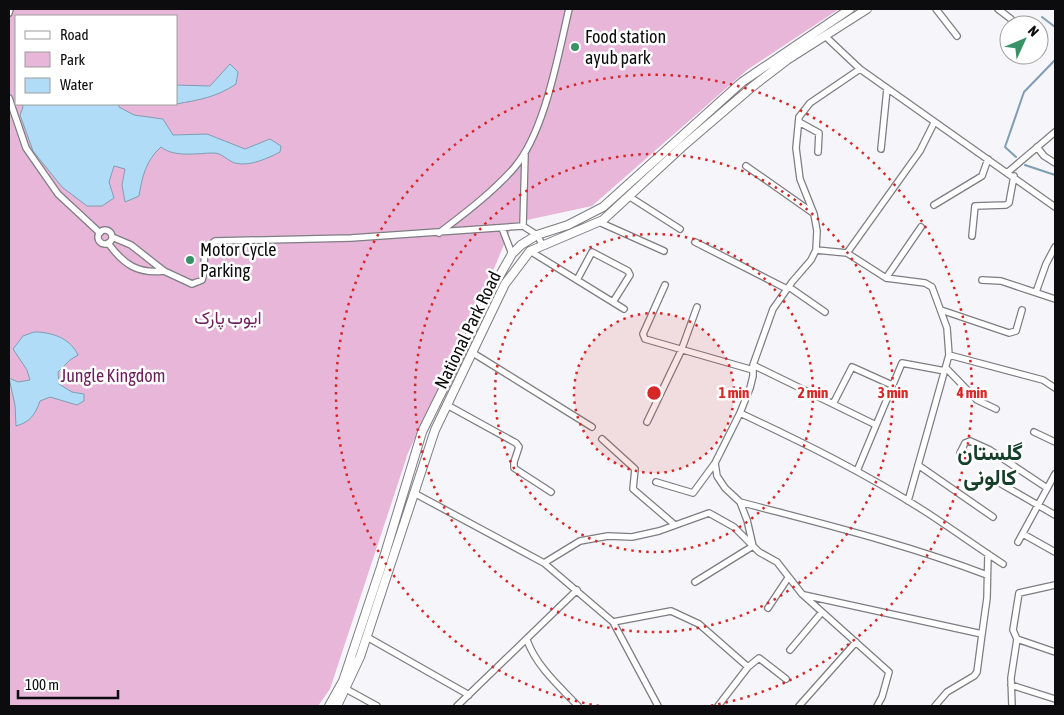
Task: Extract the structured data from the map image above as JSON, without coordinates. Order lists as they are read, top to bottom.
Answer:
{
  "streets": {
    "main road": ["National Park Road"]
  },
  "districts": ["گلستان کالونی"],
  "parks": ["ایوب پارک", "Jungle Kingdom"],
  "places": ["Food station ayub park", "Motor Cycle Parking"],
  "legend": ["Road", "Park", "Water"],
  "scale_bar": "100 m",
  "north": "top right",
  "rings": [
    "1 min",
    "2 min",
    "3 min",
    "4 min"
  ]
}
